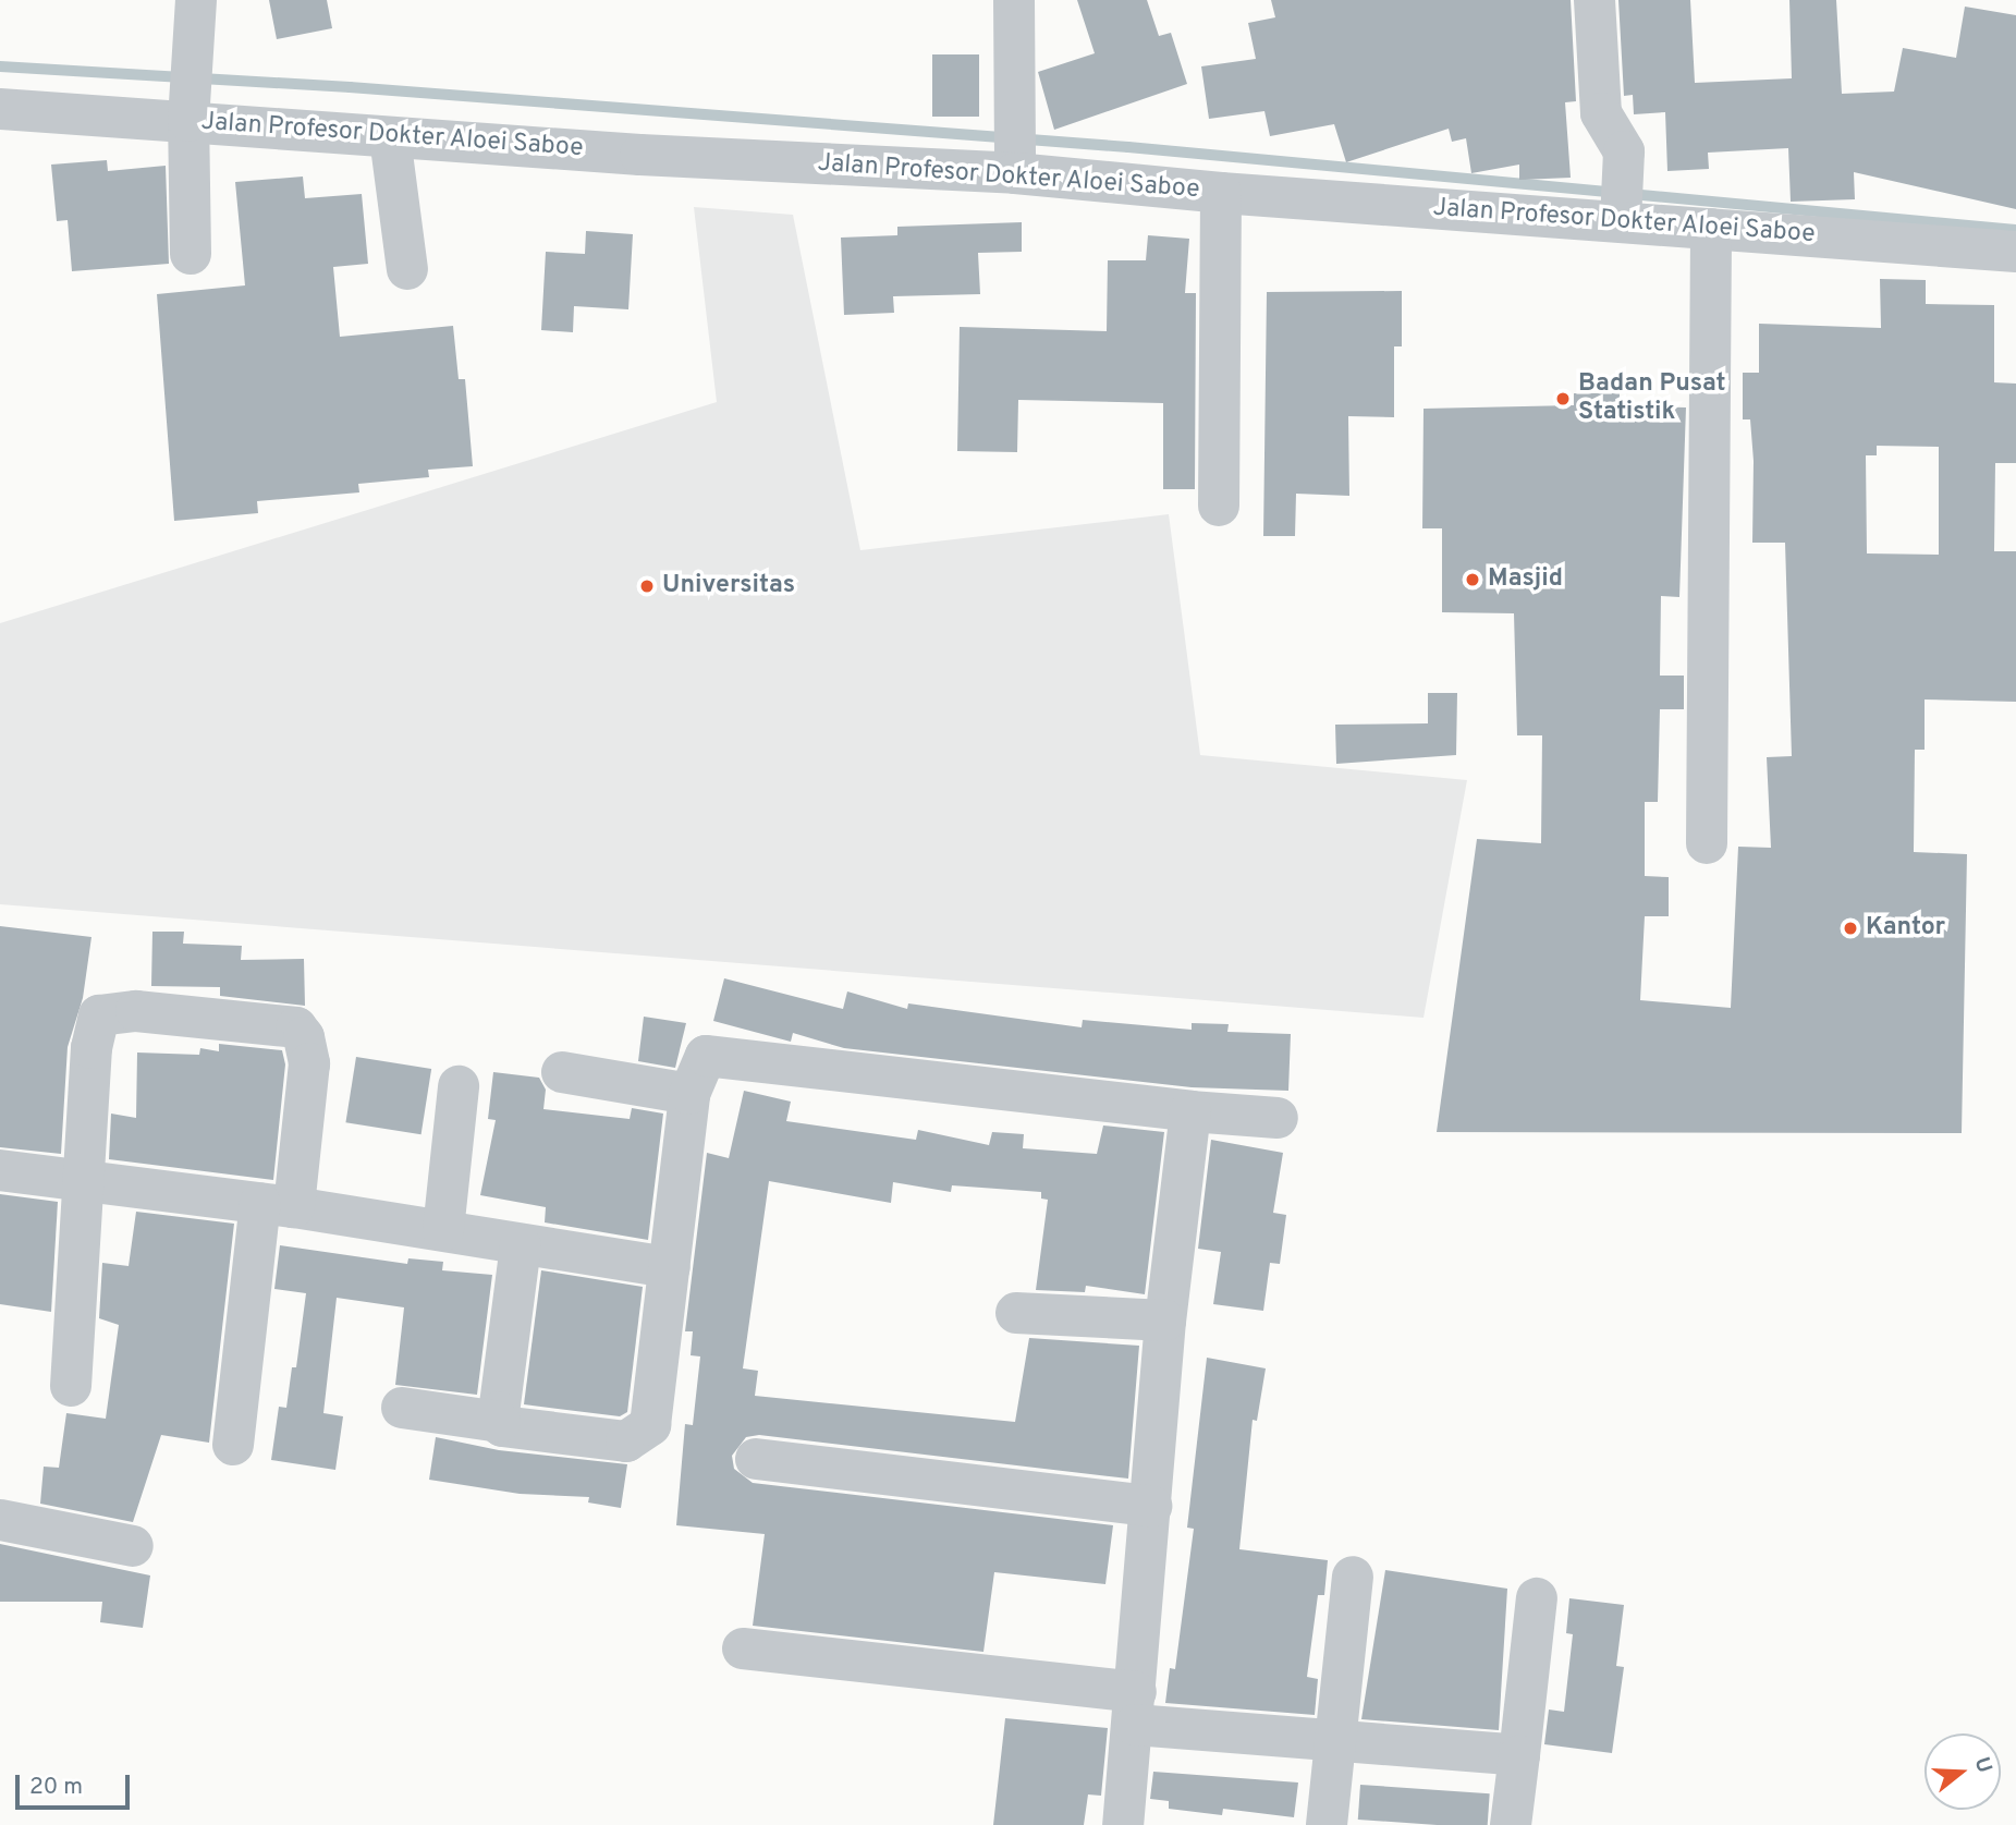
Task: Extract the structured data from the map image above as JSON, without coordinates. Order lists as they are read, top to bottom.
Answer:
{
  "streets": {
    "street": ["Jalan Profesor Dokter Aloei Saboe"]
  },
  "places": [
    "Badan Pusat Statistik",
    "Masjid",
    "Universitas",
    "Kantor"
  ],
  "scale_bar": "20 m",
  "north": "right"
}
